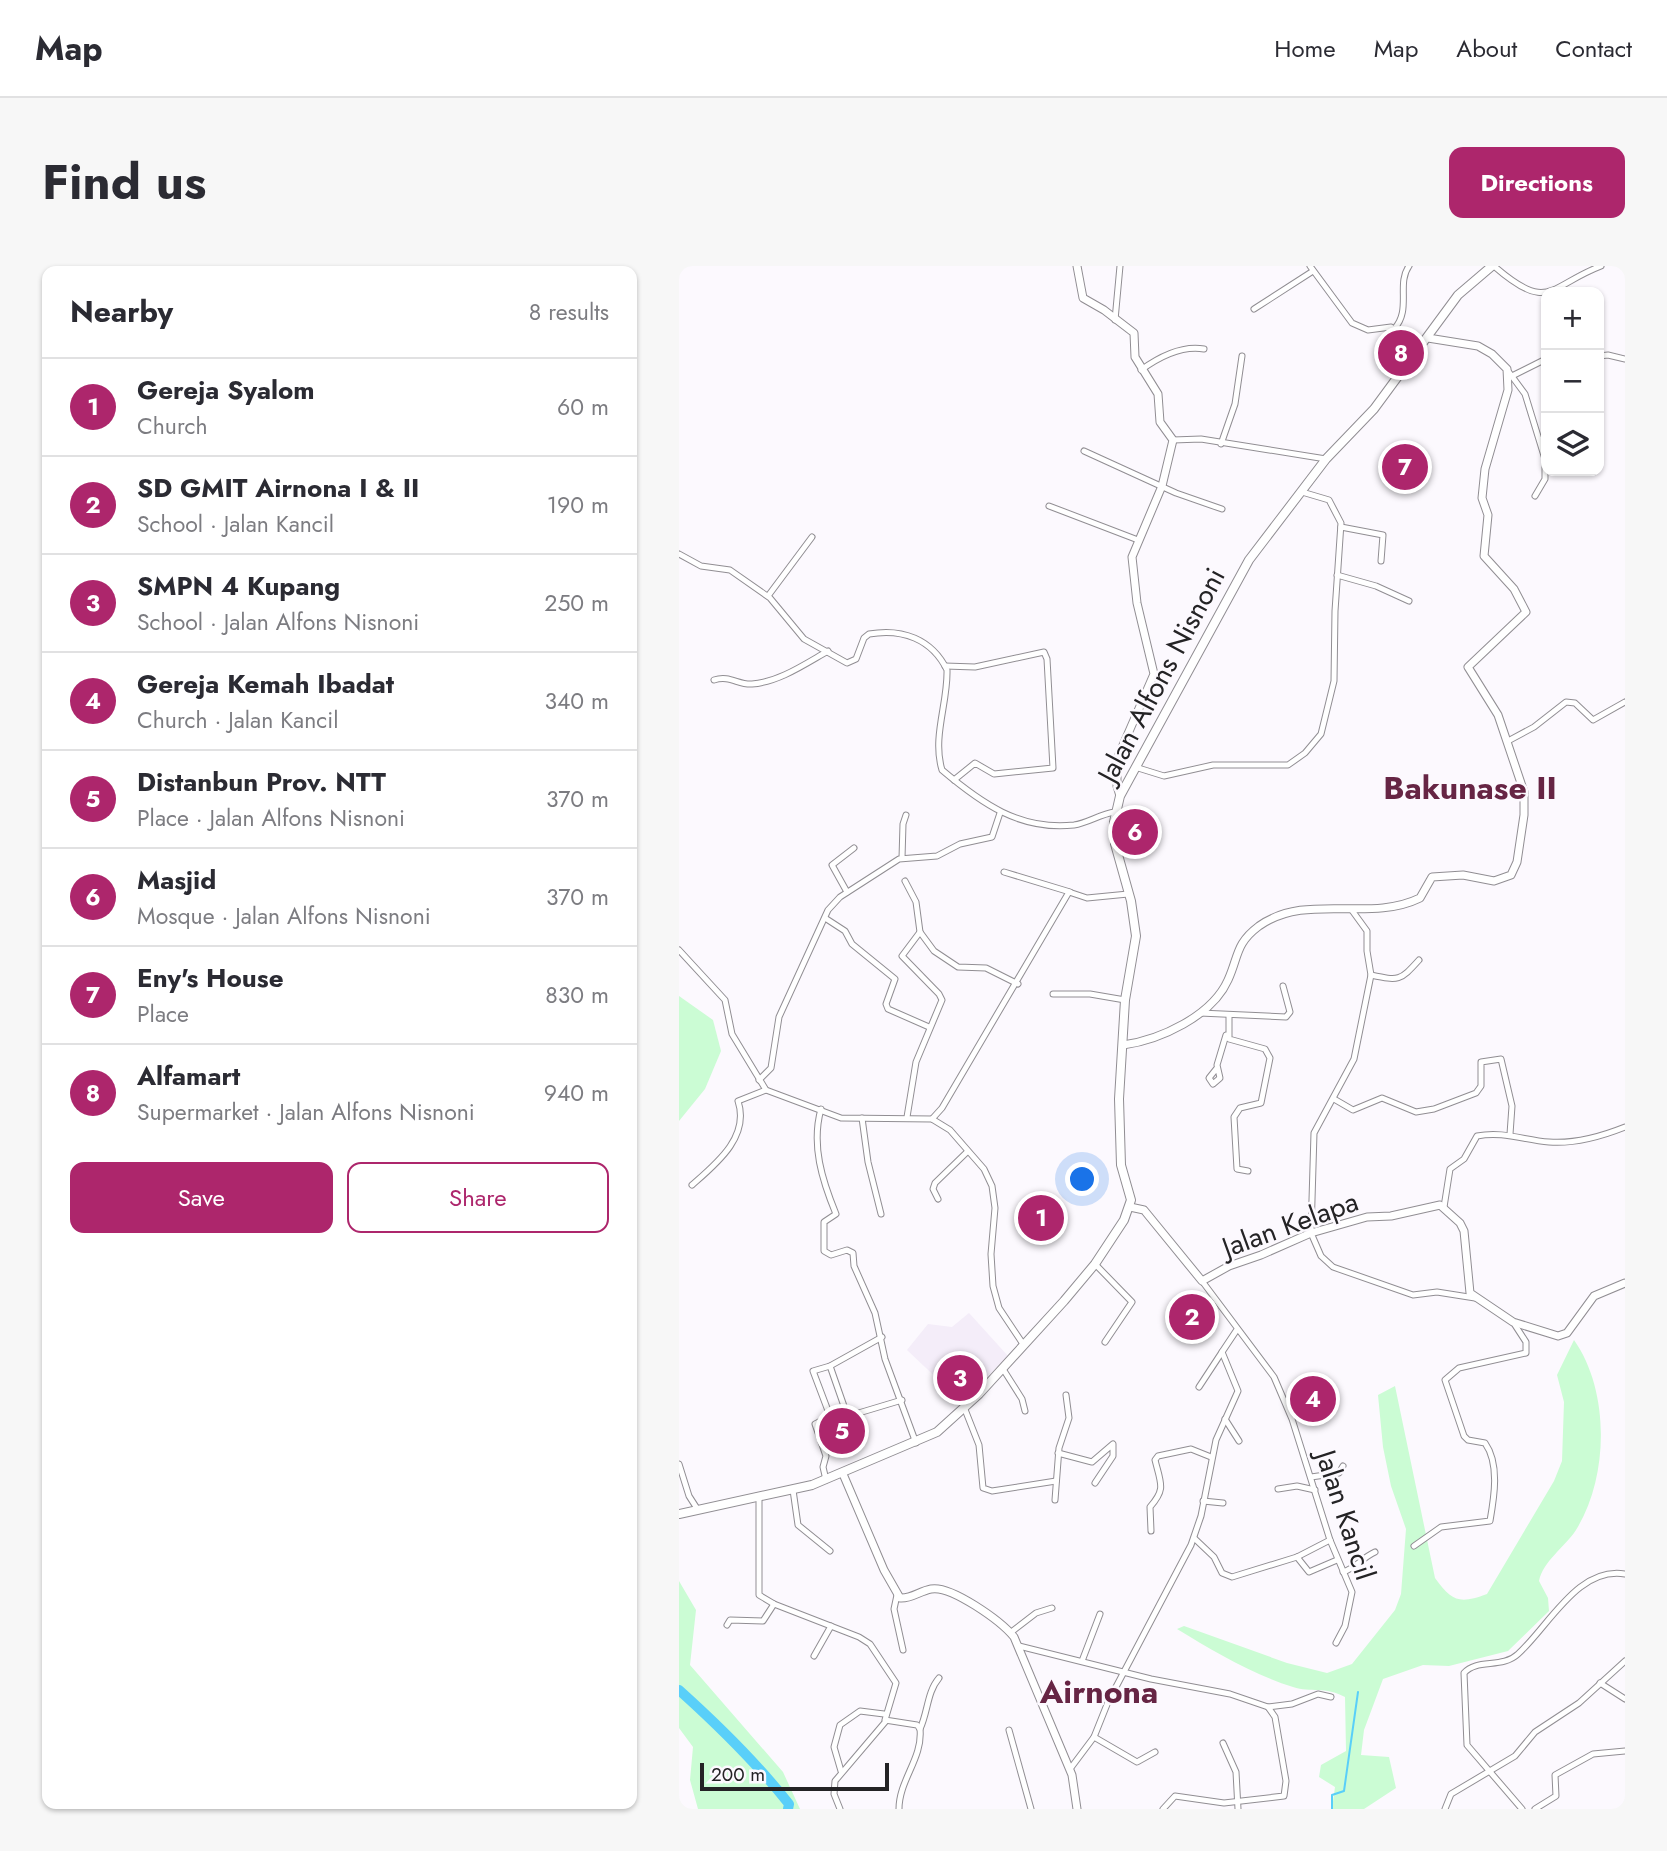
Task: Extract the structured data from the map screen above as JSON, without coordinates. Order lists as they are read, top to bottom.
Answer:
{
  "streets": {
    "main road": ["Jalan Alfons Nisnoni"],
    "street": ["Jalan Kelapa", "Jalan Kancil"]
  },
  "crossings": [
    ["Jalan Alfons Nisnoni", "Jalan Kancil"],
    ["Jalan Kelapa", "Jalan Kancil"]
  ],
  "districts": ["Bakunase II", "Airnona"],
  "scale_bar": "200 m",
  "page": {
    "header": "Map",
    "nav": [
      "Home",
      "Map",
      "About",
      "Contact"
    ],
    "title": "Find us",
    "buttons": [
      "Directions",
      ["Save", "Share"]
    ],
    "heading": ["Nearby", "8 results"],
    "map_buttons": ["+", "−"],
    "pins": [
      "8",
      "7",
      "6",
      "1",
      "2",
      "3",
      "4",
      "5"
    ],
    "list": [
      {
        "mark": "1",
        "name": "Gereja Syalom",
        "note": "Church",
        "value": "60 m"
      },
      {
        "mark": "2",
        "name": "SD GMIT Airnona I & II",
        "note": "School · Jalan Kancil",
        "value": "190 m"
      },
      {
        "mark": "3",
        "name": "SMPN 4 Kupang",
        "note": "School · Jalan Alfons Nisnoni",
        "value": "250 m"
      },
      {
        "mark": "4",
        "name": "Gereja Kemah Ibadat",
        "note": "Church · Jalan Kancil",
        "value": "340 m"
      },
      {
        "mark": "5",
        "name": "Distanbun Prov. NTT",
        "note": "Place · Jalan Alfons Nisnoni",
        "value": "370 m"
      },
      {
        "mark": "6",
        "name": "Masjid",
        "note": "Mosque · Jalan Alfons Nisnoni",
        "value": "370 m"
      },
      {
        "mark": "7",
        "name": "Eny's House",
        "note": "Place",
        "value": "830 m"
      },
      {
        "mark": "8",
        "name": "Alfamart",
        "note": "Supermarket · Jalan Alfons Nisnoni",
        "value": "940 m"
      }
    ],
    "scale": "200 m"
  }
}
